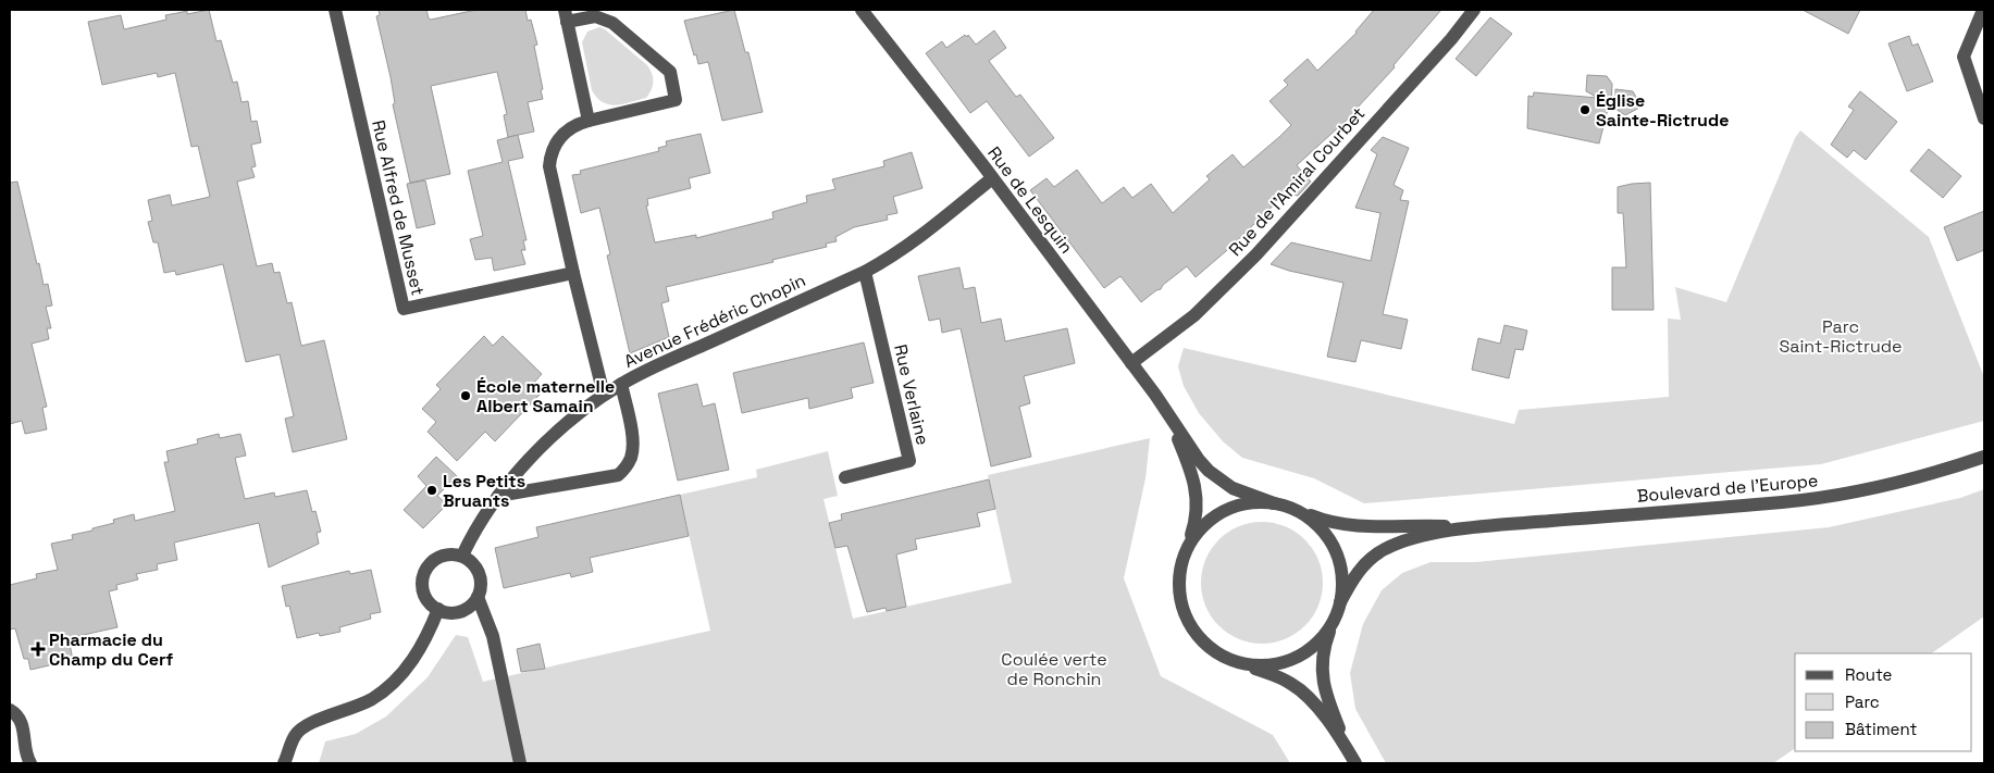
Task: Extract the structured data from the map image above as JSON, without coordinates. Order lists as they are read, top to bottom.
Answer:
{
  "streets": {
    "street": [
      "Rue de l'Amiral Courbet",
      "Rue de Lesquin",
      "Rue Alfred de Musset",
      "Avenue Frédéric Chopin",
      "Rue Verlaine",
      "Boulevard de l'Europe"
    ]
  },
  "crossings": [
    ["Rue de l'Amiral Courbet", "Rue de Lesquin"],
    ["Rue de Lesquin", "Avenue Frédéric Chopin"],
    ["Avenue Frédéric Chopin", "Rue Verlaine"]
  ],
  "parks": ["Parc Saint-Rictrude", "Coulée verte de Ronchin"],
  "places": {
    "other": ["Église Sainte-Rictrude", "École maternelle Albert Samain", "Les Petits Bruants"],
    "health": ["Pharmacie du Champ du Cerf"]
  },
  "legend": ["Route", "Parc", "Bâtiment"]
}
